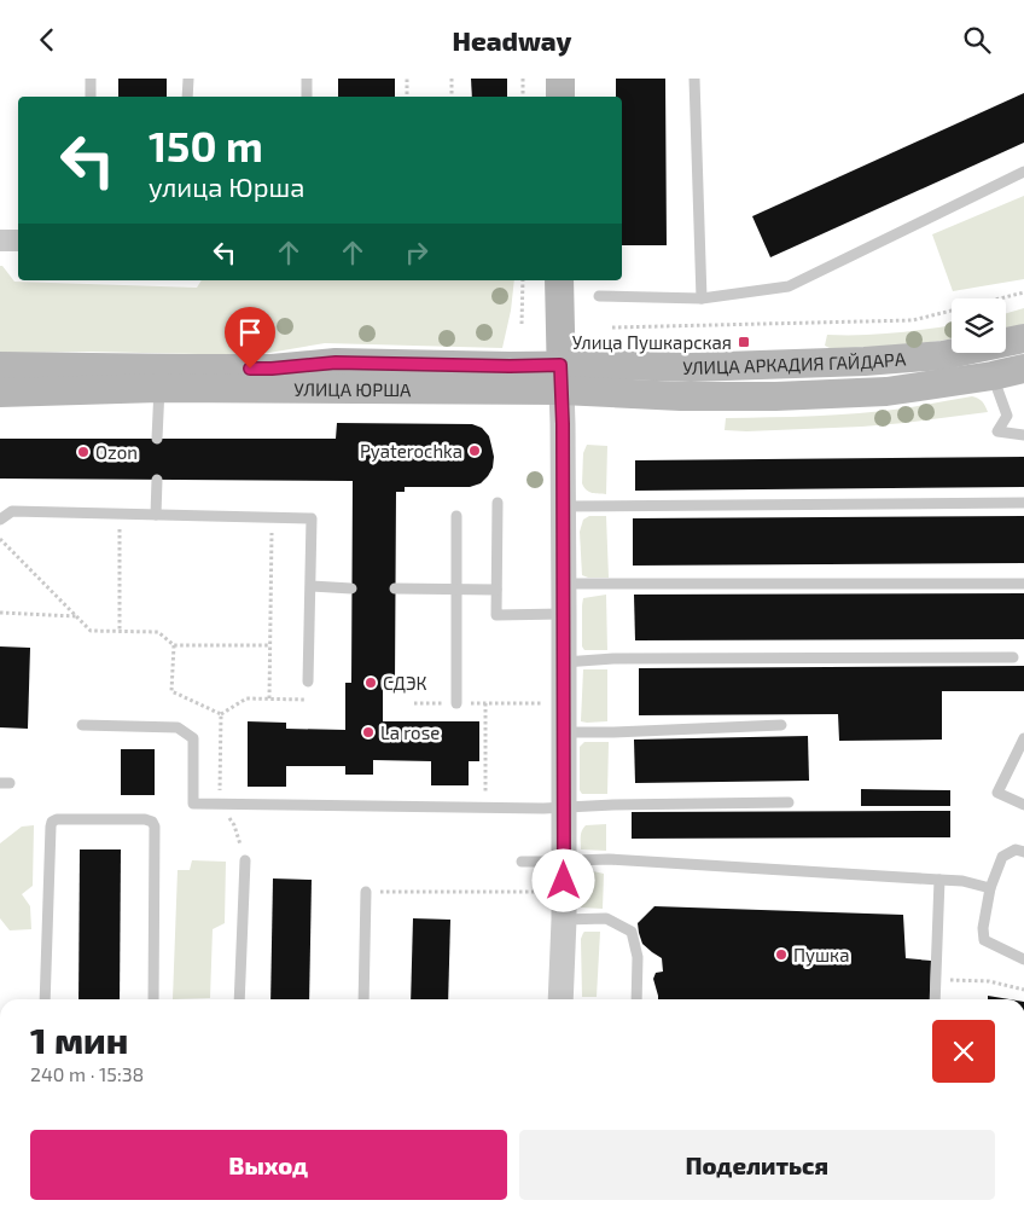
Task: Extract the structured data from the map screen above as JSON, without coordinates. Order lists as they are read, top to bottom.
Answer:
{
  "streets": {
    "main road": ["УЛИЦА АРКАДИЯ ГАЙДАРА", "УЛИЦА ЮРША"]
  },
  "crossings": [
    ["УЛИЦА АРКАДИЯ ГАЙДАРА", "УЛИЦА ЮРША"]
  ],
  "places": {
    "transit": ["Улица Пушкарская"],
    "other": [
      "Pyaterochka",
      "Ozon",
      "СДЭК",
      "La rose",
      "Пушка"
    ]
  },
  "page": {
    "header": "Headway",
    "turn": ["150 m", "улица Юрша"],
    "heading": ["1 мин", "240 m · 15:38"],
    "buttons": ["Выход", "Поделиться"]
  }
}
